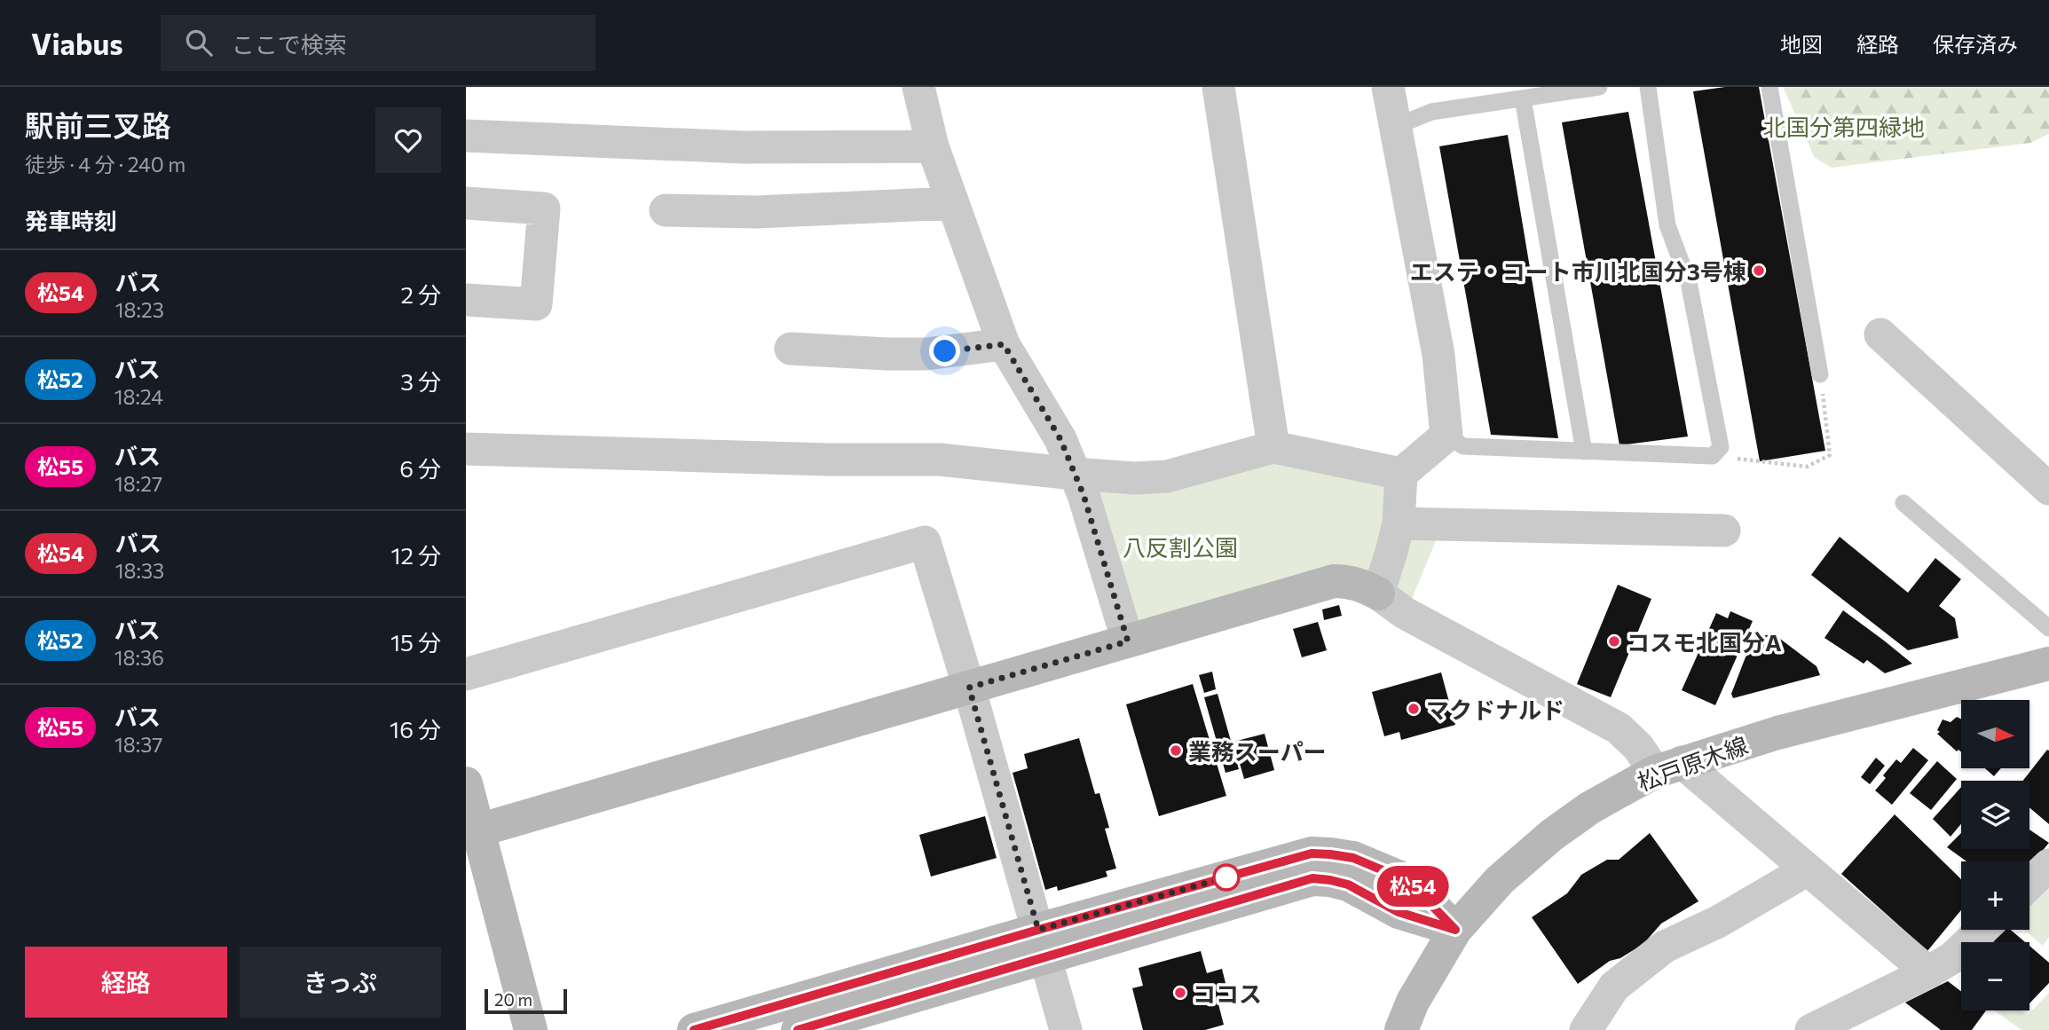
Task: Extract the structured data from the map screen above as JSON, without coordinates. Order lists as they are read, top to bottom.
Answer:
{
  "streets": {
    "street": ["松戸原木線"]
  },
  "parks": ["北国分第四緑地", "八反割公園"],
  "places": [
    "エステ・コート市川北国分3号棟",
    "コスモ北国分A",
    "マクドナルド",
    "業務スーパー",
    "ココス"
  ],
  "lines": ["bus line 松54"],
  "scale_bar": "20 m",
  "north": "right",
  "page": {
    "header": "Viabus",
    "search": "ここで検索",
    "nav": ["地図", "経路", "保存済み"],
    "heading": [
      ["駅前三叉路", "徒歩 · 4 分 · 240 m"],
      "発車時刻"
    ],
    "on_map": "松54",
    "list": [
      {
        "mark": "松54",
        "name": "バス",
        "note": "18:23",
        "value": "2 分"
      },
      {
        "mark": "松52",
        "name": "バス",
        "note": "18:24",
        "value": "3 分"
      },
      {
        "mark": "松55",
        "name": "バス",
        "note": "18:27",
        "value": "6 分"
      },
      {
        "mark": "松54",
        "name": "バス",
        "note": "18:33",
        "value": "12 分"
      },
      {
        "mark": "松52",
        "name": "バス",
        "note": "18:36",
        "value": "15 分"
      },
      {
        "mark": "松55",
        "name": "バス",
        "note": "18:37",
        "value": "16 分"
      }
    ],
    "map_buttons": ["+", "−"],
    "buttons": ["経路", "きっぷ"],
    "scale": "20 m"
  }
}
